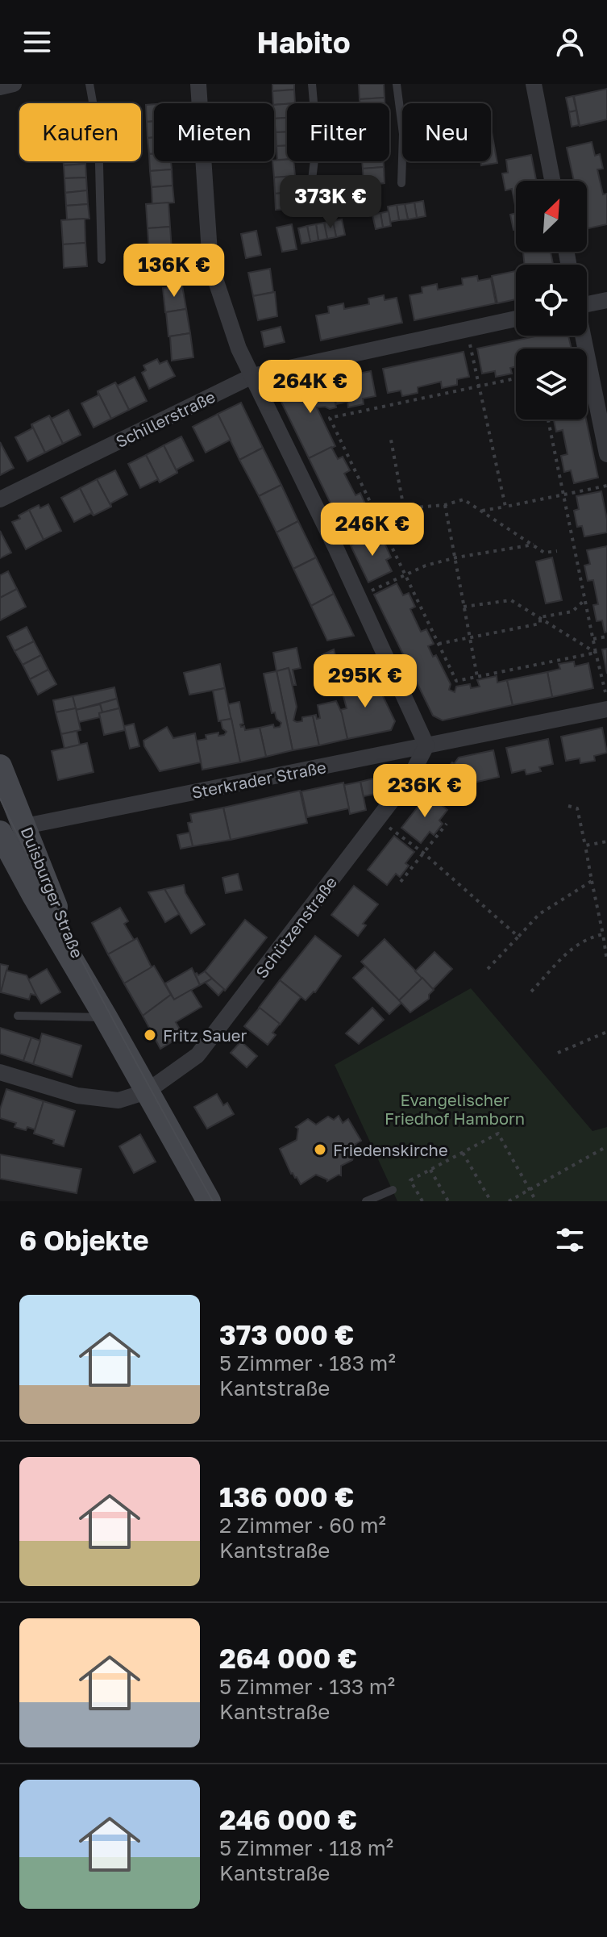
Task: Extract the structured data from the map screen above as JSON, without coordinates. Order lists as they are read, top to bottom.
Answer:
{
  "streets": {
    "main road": ["Duisburger Straße"],
    "street": ["Schillerstraße", "Sterkrader Straße", "Schützenstraße"]
  },
  "crossings": [
    ["Sterkrader Straße", "Duisburger Straße"],
    ["Sterkrader Straße", "Schützenstraße"],
    ["Duisburger Straße", "Schützenstraße"]
  ],
  "parks": ["Evangelischer Friedhof Hamborn"],
  "places": ["Fritz Sauer", "Friedenskirche"],
  "north": "top right",
  "page": {
    "header": "Habito",
    "chip": [
      "Kaufen",
      "Mieten",
      "Filter",
      "Neu"
    ],
    "price": [
      "373K €",
      "136K €",
      "264K €",
      "246K €",
      "295K €",
      "236K €"
    ],
    "heading": "6 Objekte",
    "list": [
      {
        "name": "373 000 €",
        "note": "5 Zimmer · 183 m² · Kantstraße"
      },
      {
        "name": "136 000 €",
        "note": "2 Zimmer · 60 m² · Kantstraße"
      },
      {
        "name": "264 000 €",
        "note": "5 Zimmer · 133 m² · Kantstraße"
      },
      {
        "name": "246 000 €",
        "note": "5 Zimmer · 118 m² · Kantstraße"
      }
    ]
  }
}
